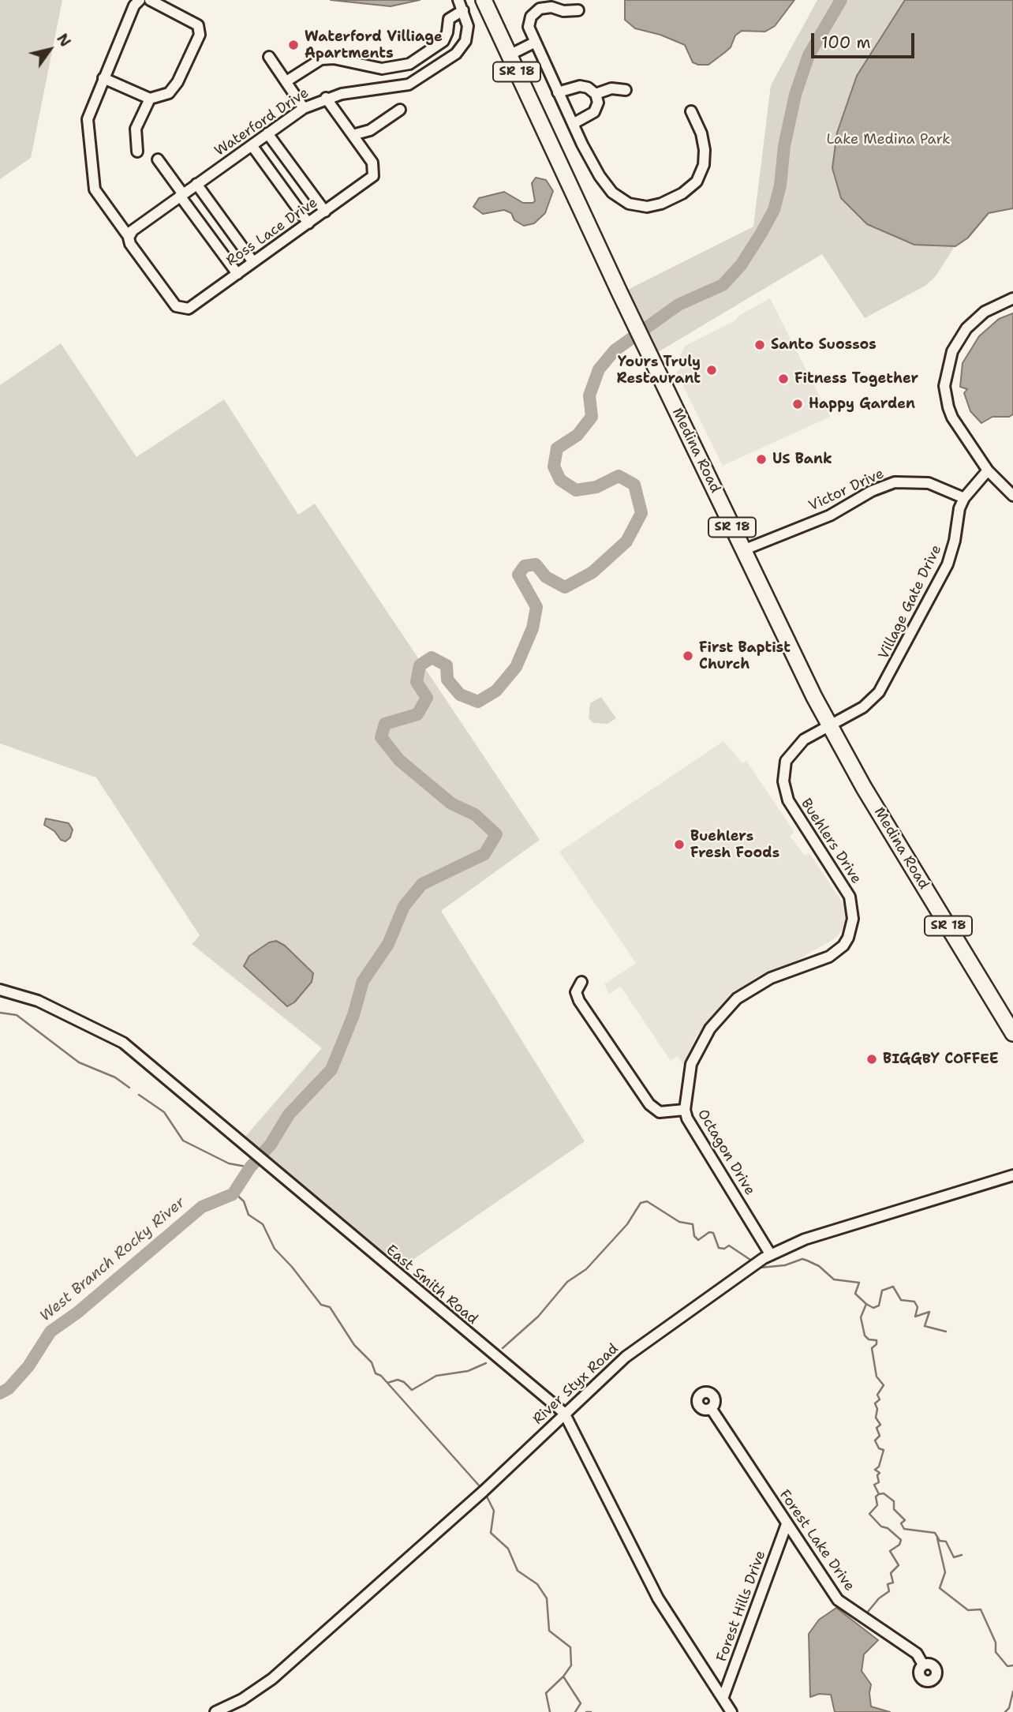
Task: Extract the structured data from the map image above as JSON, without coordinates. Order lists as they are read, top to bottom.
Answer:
{
  "streets": {
    "highway": ["SR 18", "Medina Road"],
    "street": [
      "Waterford Drive",
      "Ross Lace Drive",
      "Victor Drive",
      "Village Gate Drive",
      "Buehlers Drive",
      "Octagon Drive",
      "East Smith Road",
      "River Styx Road",
      "Forest Lake Drive",
      "Forest Hills Drive"
    ]
  },
  "crossings": [
    ["Waterford Drive", "Ross Lace Drive"],
    ["Medina Road", "Victor Drive"],
    ["Medina Road", "Village Gate Drive"],
    ["Medina Road", "Buehlers Drive"],
    ["Victor Drive", "Village Gate Drive"],
    ["Village Gate Drive", "Buehlers Drive"],
    ["Buehlers Drive", "Octagon Drive"],
    ["Octagon Drive", "River Styx Road"],
    ["East Smith Road", "River Styx Road"],
    ["East Smith Road", "Forest Hills Drive"],
    ["Forest Lake Drive", "Forest Hills Drive"]
  ],
  "water": ["West Branch Rocky River"],
  "parks": ["Lake Medina Park"],
  "places": [
    "Waterford Villiage Apartments",
    "Santo Suossos",
    "Yours Truly Restaurant",
    "Fitness Together",
    "Happy Garden",
    "US Bank",
    "First Baptist Church",
    "Buehlers Fresh Foods",
    "BIGGBY COFFEE"
  ],
  "scale_bar": "100 m",
  "north": "top right"
}
